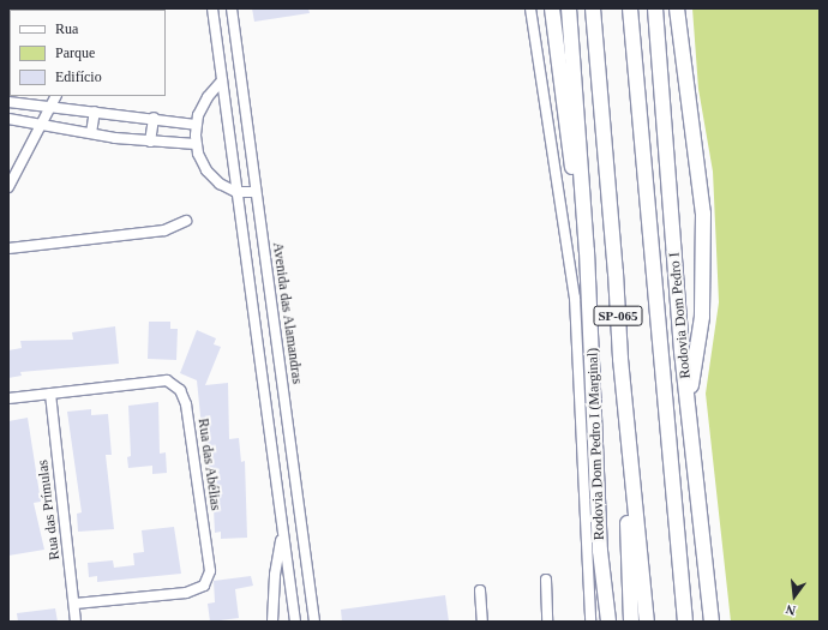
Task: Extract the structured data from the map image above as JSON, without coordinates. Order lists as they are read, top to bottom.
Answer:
{
  "streets": {
    "highway": ["SP-065", "Rodovia Dom Pedro I", "Rodovia Dom Pedro I (Marginal)"],
    "street": ["Avenida das Alamandras", "Rua das Abélias", "Rua das Prímulas"]
  },
  "crossings": [
    ["Rua das Abélias", "Rua das Prímulas"]
  ],
  "legend": ["Rua", "Parque", "Edifício"],
  "north": "bottom"
}
